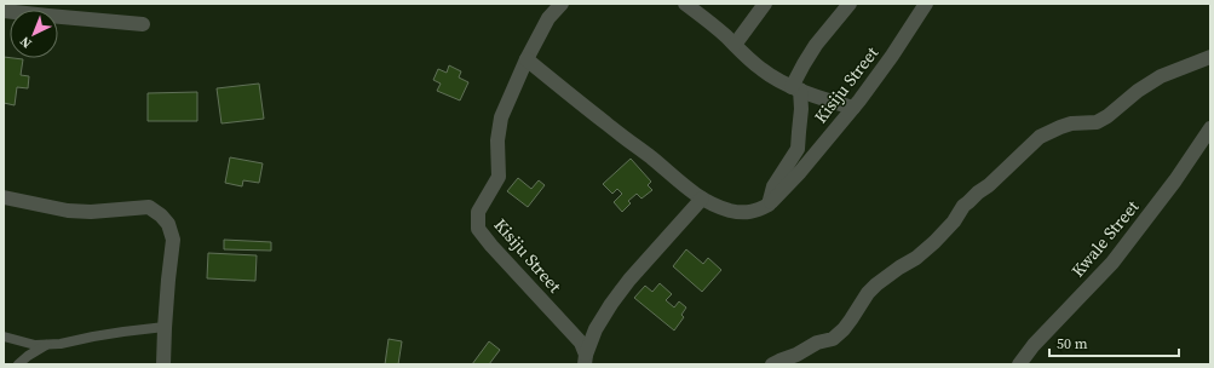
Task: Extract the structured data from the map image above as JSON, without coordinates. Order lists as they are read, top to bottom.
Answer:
{
  "streets": {
    "street": ["Kisiju Street", "Kwale Street"]
  },
  "scale_bar": "50 m",
  "north": "bottom left"
}
